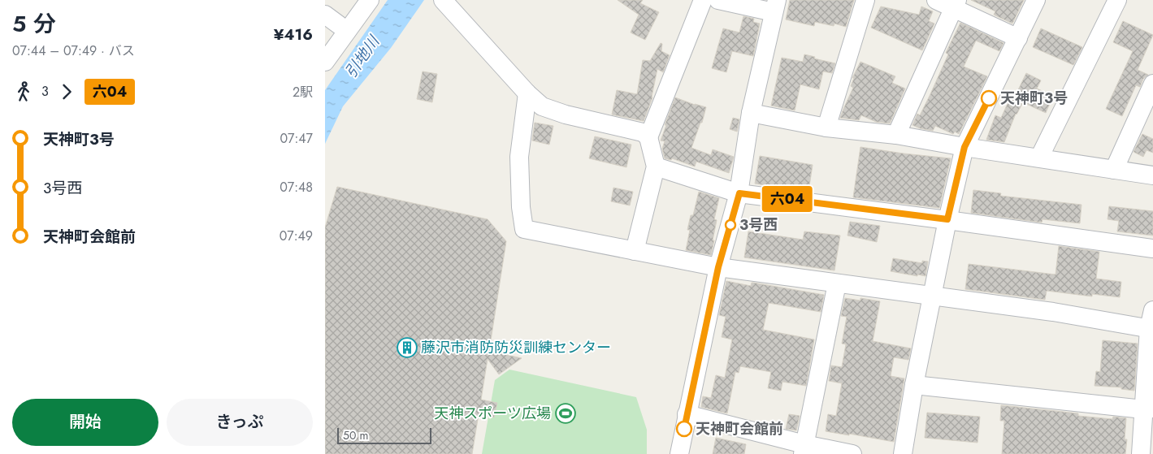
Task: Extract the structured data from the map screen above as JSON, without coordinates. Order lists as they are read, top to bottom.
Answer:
{
  "water": ["引地川"],
  "places": {
    "other": ["天神町3号", "3号西", "天神町会館前"],
    "building": ["藤沢市消防防災訓練センター"],
    "sports": ["天神スポーツ広場"]
  },
  "lines": ["bus line 六04"],
  "scale_bar": "50 m",
  "page": {
    "heading": ["5 分", "07:44 – 07:49 · バス", "¥416"],
    "on_map": "六04",
    "legs": ["3", "六04", "2駅"],
    "list": [
      {
        "name": "天神町3号",
        "value": "07:47"
      },
      {
        "name": "3号西",
        "value": "07:48"
      },
      {
        "name": "天神町会館前",
        "value": "07:49"
      }
    ],
    "buttons": ["開始", "きっぷ"],
    "scale": "50 m"
  }
}
